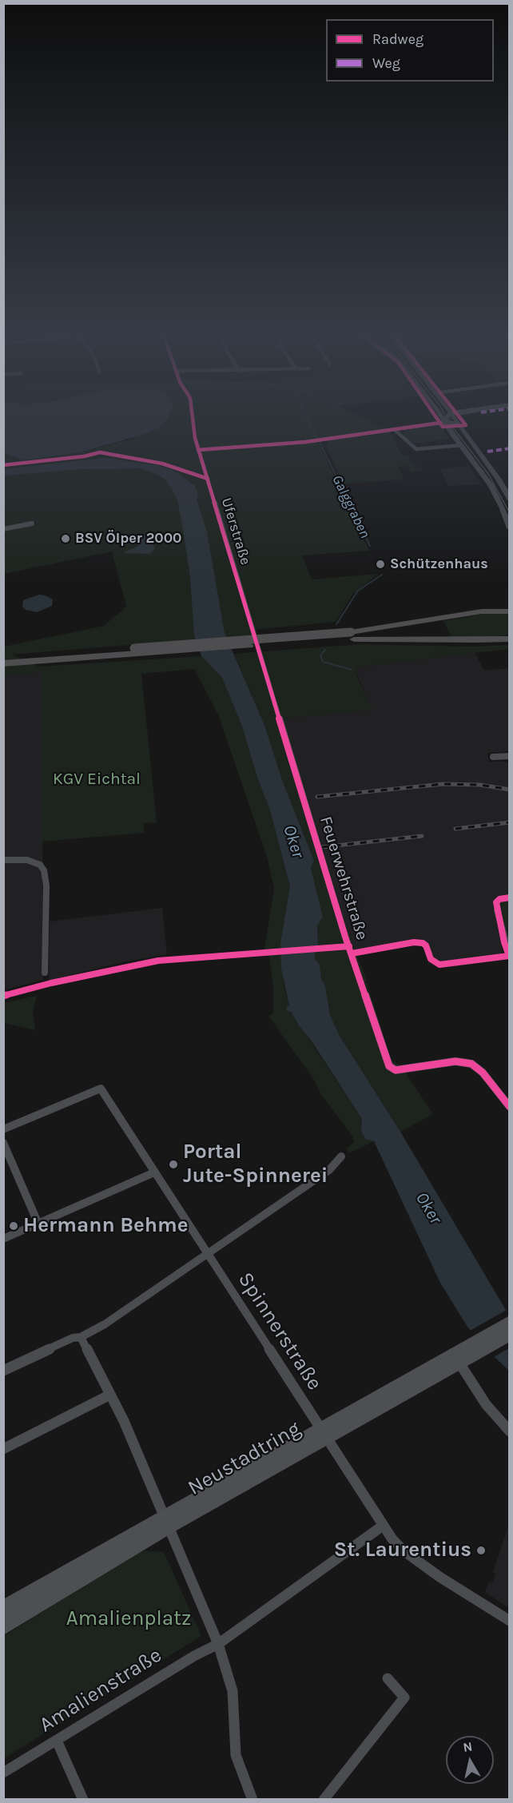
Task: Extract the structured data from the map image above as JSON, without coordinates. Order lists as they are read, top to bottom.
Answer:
{
  "streets": {
    "main road": ["Neustadtring"],
    "street": [
      "Uferstraße",
      "Feuerwehrstraße",
      "Spinnerstraße",
      "Amalienstraße"
    ]
  },
  "crossings": [
    ["Uferstraße", "Feuerwehrstraße"],
    ["Spinnerstraße", "Neustadtring"],
    ["Spinnerstraße", "Amalienstraße"]
  ],
  "water": ["Galggraben", "Oker"],
  "parks": ["KGV Eichtal", "Amalienplatz"],
  "places": [
    "BSV Ölper 2000",
    "Schützenhaus",
    "Portal Jute-Spinnerei",
    "Hermann Behme",
    "St. Laurentius"
  ],
  "legend": ["Radweg", "Weg"],
  "north": "top"
}
